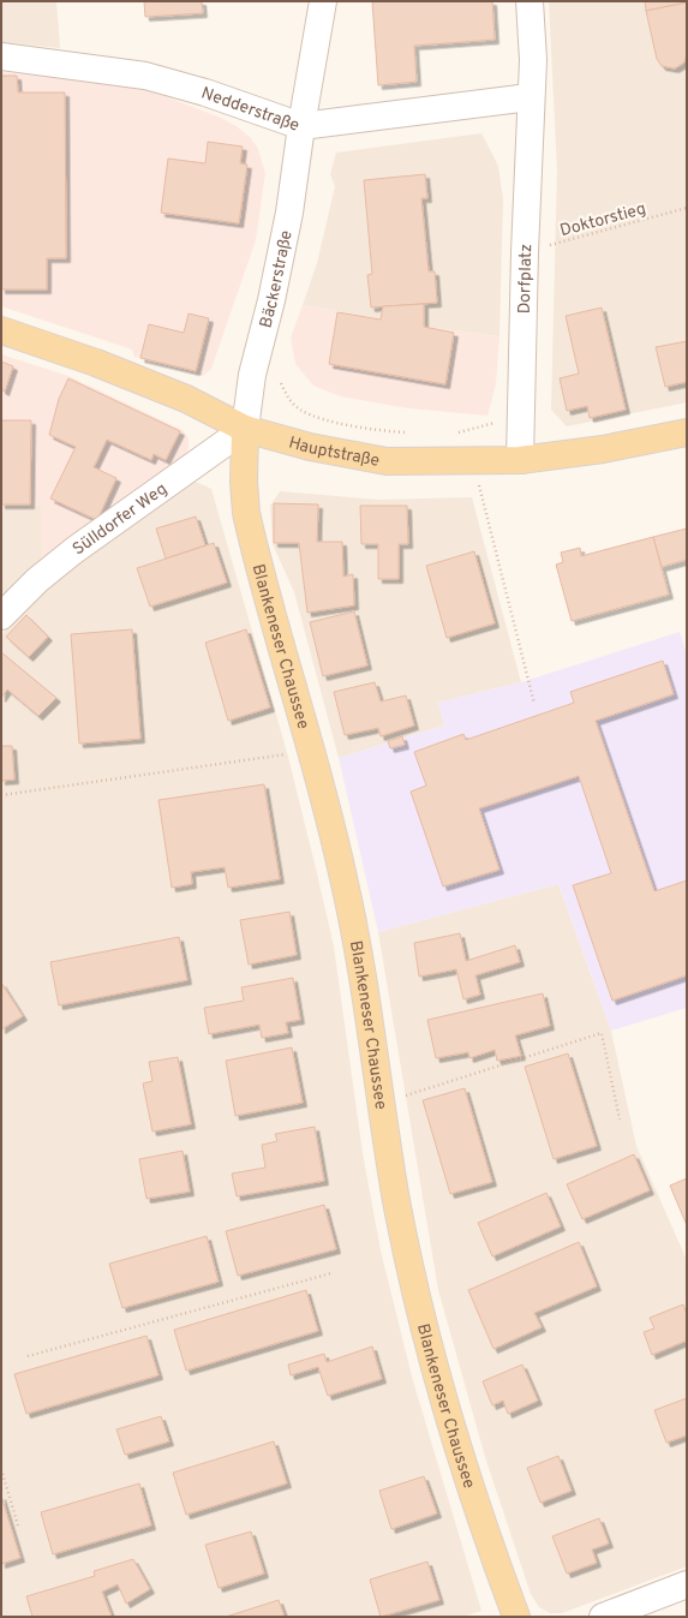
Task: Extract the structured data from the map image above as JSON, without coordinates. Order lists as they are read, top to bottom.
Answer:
{
  "streets": {
    "main road": ["Hauptstraße", "Blankeneser Chaussee"],
    "street": [
      "Nedderstraße",
      "Bäckerstraße",
      "Dorfplatz",
      "Sülldorfer Weg"
    ],
    "path": ["Doktorstieg"]
  },
  "crossings": [
    ["Nedderstraße", "Bäckerstraße"],
    ["Nedderstraße", "Dorfplatz"],
    ["Doktorstieg", "Dorfplatz"],
    ["Bäckerstraße", "Hauptstraße"],
    ["Bäckerstraße", "Sülldorfer Weg"],
    ["Bäckerstraße", "Blankeneser Chaussee"],
    ["Dorfplatz", "Hauptstraße"],
    ["Hauptstraße", "Sülldorfer Weg"],
    ["Hauptstraße", "Blankeneser Chaussee"],
    ["Sülldorfer Weg", "Blankeneser Chaussee"]
  ]
}
